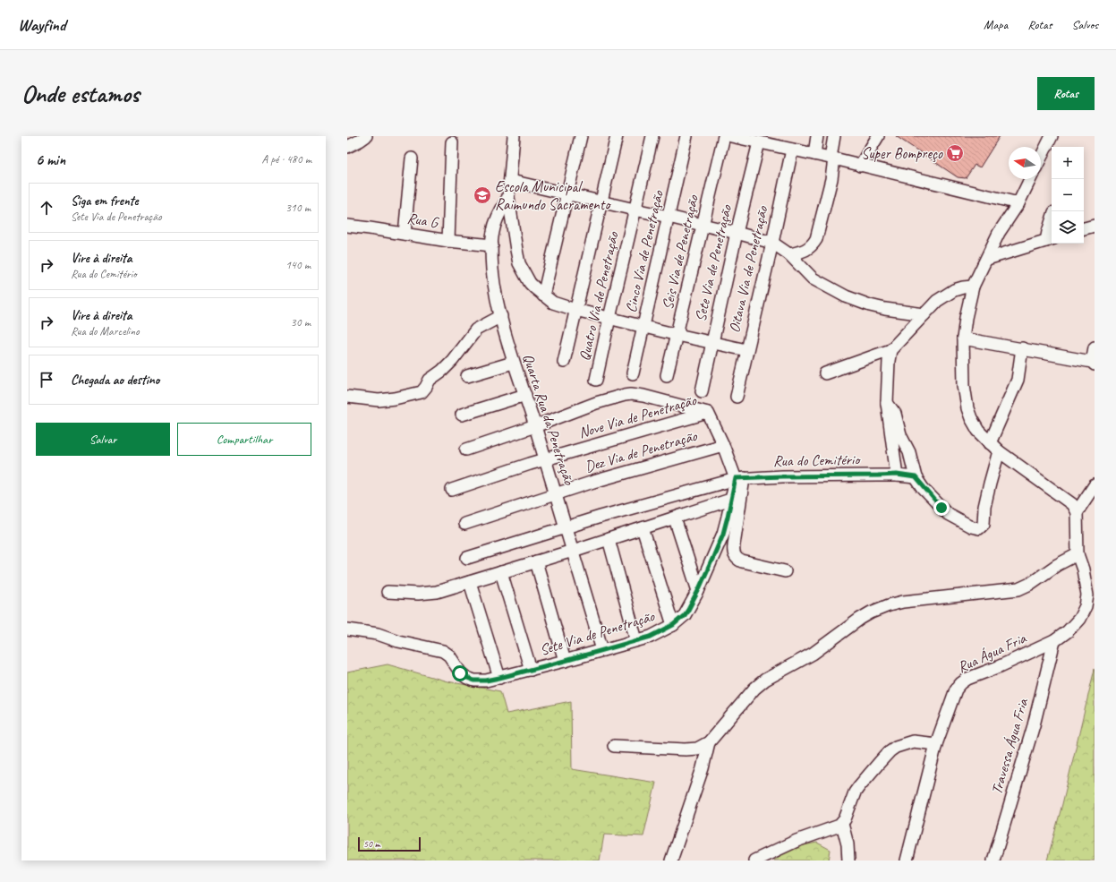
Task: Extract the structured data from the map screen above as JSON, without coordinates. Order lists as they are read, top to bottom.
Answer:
{
  "streets": {
    "street": [
      "Rua G",
      "Cinco Via de Penetração",
      "Seis Via de Penetração",
      "Sete Via de Penetração",
      "Oitava Via de Penetração",
      "Quatro Via de Penetração",
      "Nove Via de Penetração",
      "Quarta Rua da Penetração",
      "Dez Via de Penetração",
      "Rua do Cemitério",
      "Rua Água Fria",
      "Travessa Água Fria"
    ]
  },
  "crossings": [
    ["Rua G", "Quarta Rua da Penetração"],
    ["Sete Via de Penetração", "Quarta Rua da Penetração"],
    ["Sete Via de Penetração", "Rua do Cemitério"],
    ["Nove Via de Penetração", "Quarta Rua da Penetração"],
    ["Quarta Rua da Penetração", "Dez Via de Penetração"],
    ["Quarta Rua da Penetração", "Rua do Cemitério"],
    ["Rua Água Fria", "Travessa Água Fria"]
  ],
  "places": {
    "supermarket": ["Super Bompreço"],
    "school or university": ["Escola Municipal Raimundo Sacramento"]
  },
  "scale_bar": "50 m",
  "north": "left",
  "page": {
    "header": "Wayfind",
    "nav": ["Mapa", "Rotas", "Salvos"],
    "buttons": [
      "Rotas",
      ["Salvar", "Compartilhar"]
    ],
    "title": "Onde estamos",
    "heading": ["6 min", "A pé · 480 m"],
    "map_buttons": ["+", "−"],
    "list": [
      ["Siga em frente", "Sete Via de Penetração", "310 m"],
      ["Vire à direita", "Rua do Cemitério", "140 m"],
      ["Vire à direita", "Rua do Marcelino", "30 m"],
      "Chegada ao destino"
    ],
    "scale": "50 m"
  }
}
